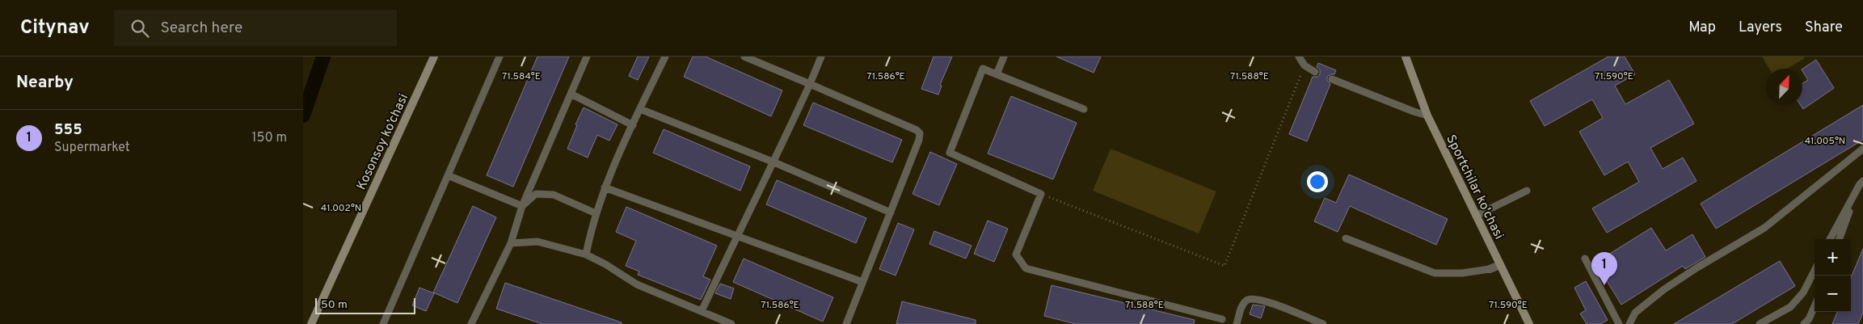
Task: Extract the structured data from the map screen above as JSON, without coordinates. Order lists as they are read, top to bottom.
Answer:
{
  "streets": {
    "street": ["Kosonsoy ko’chasi", "Sportchilar ko'chasi"]
  },
  "scale_bar": "50 m",
  "north": "top right",
  "page": {
    "header": "Citynav",
    "search": "Search here",
    "nav": ["Map", "Layers", "Share"],
    "heading": "Nearby",
    "list": [
      {
        "mark": "1",
        "name": "555",
        "note": "Supermarket",
        "value": "150 m"
      }
    ],
    "map_buttons": ["+", "−"],
    "pins": "1",
    "scale": "50 m"
  },
  "coordinates": [
    "71.584°E",
    "71.586°E",
    "71.590°E",
    "71.588°E",
    "41.005°N",
    "41.002°N"
  ]
}
